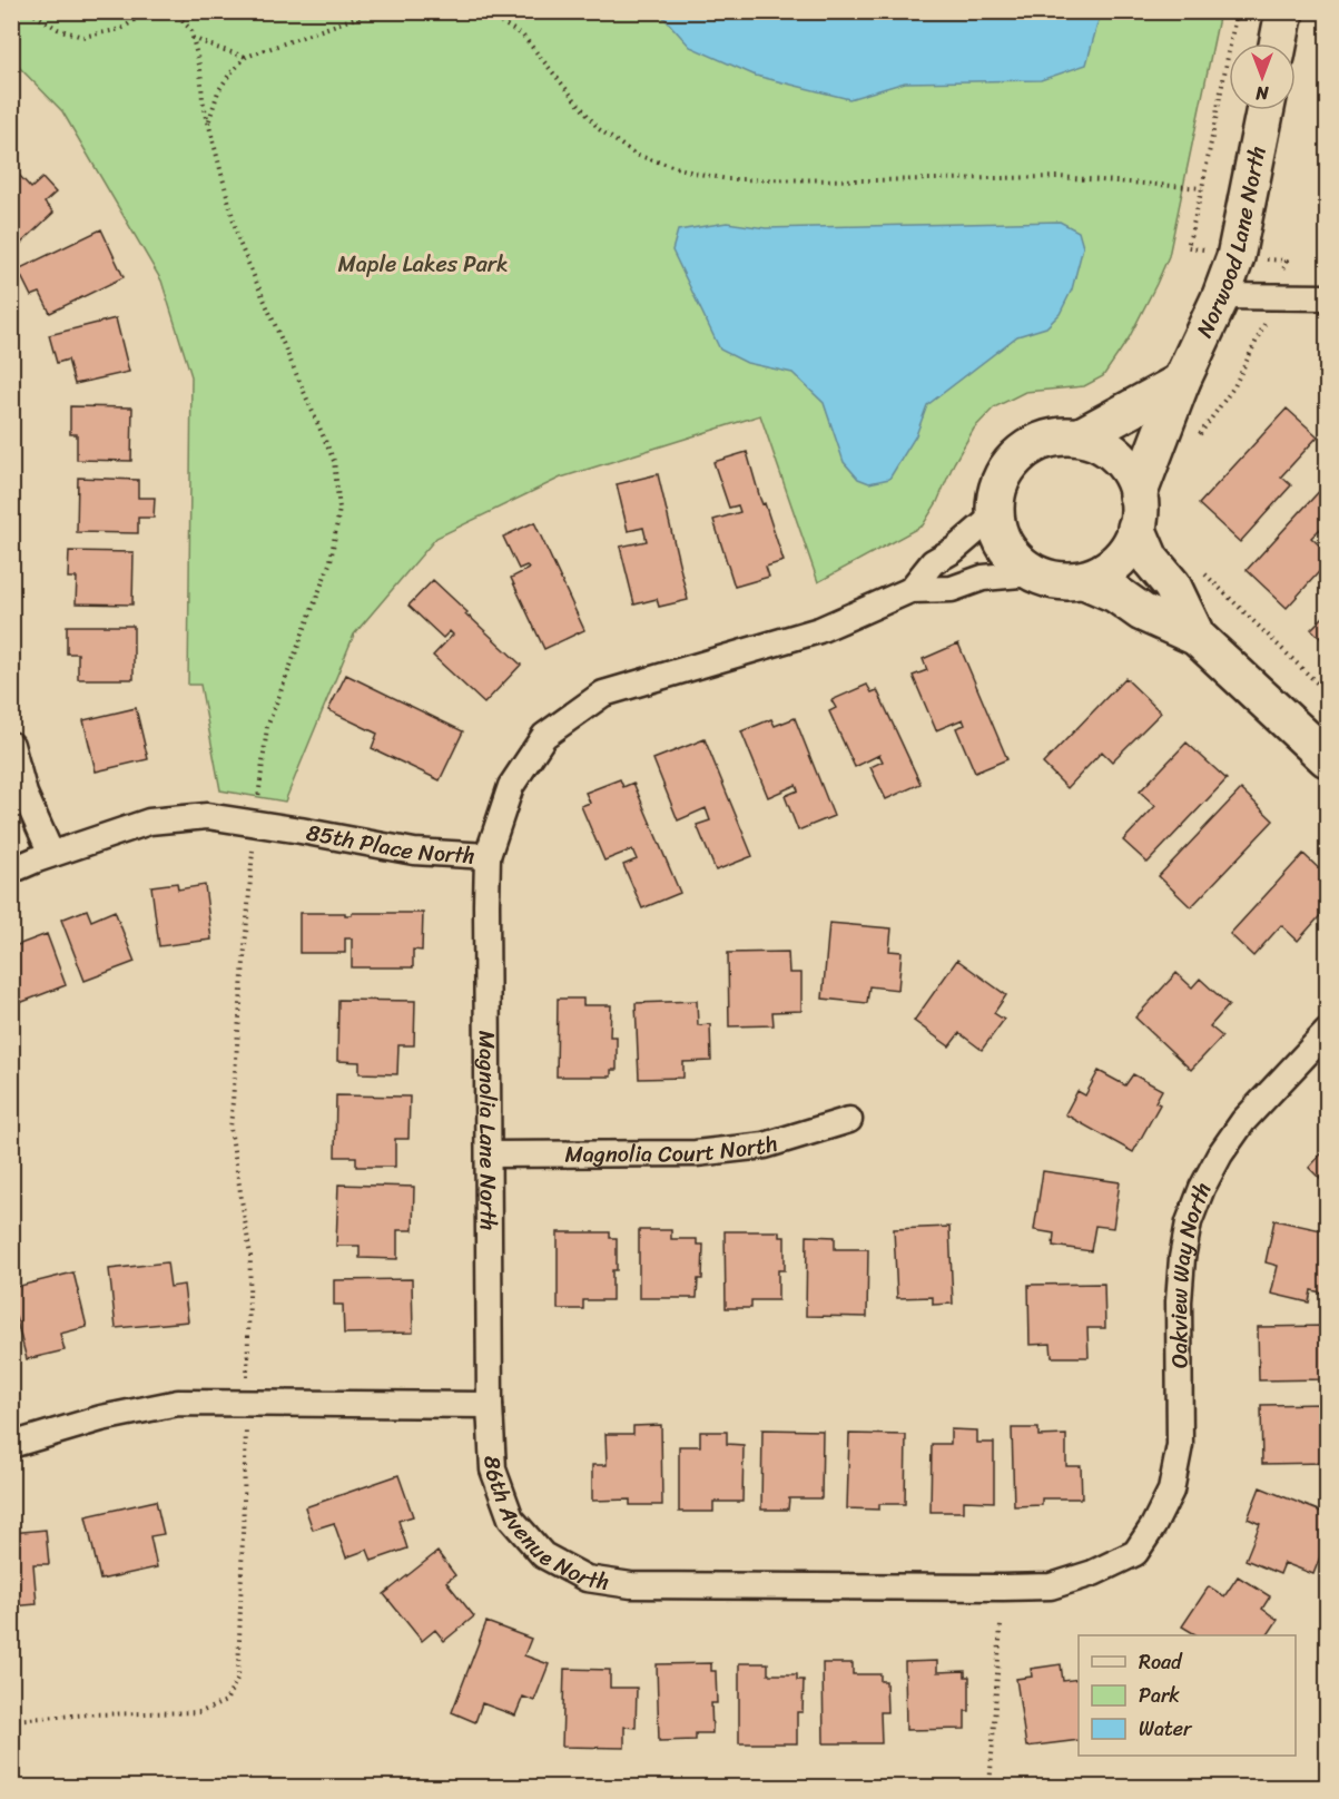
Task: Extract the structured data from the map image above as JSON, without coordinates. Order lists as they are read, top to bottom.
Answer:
{
  "streets": {
    "street": [
      "Norwood Lane North",
      "85th Place North",
      "Magnolia Lane North",
      "Magnolia Court North",
      "Oakview Way North",
      "86th Avenue North"
    ]
  },
  "crossings": [
    ["Norwood Lane North", "85th Place North"],
    ["85th Place North", "Magnolia Lane North"],
    ["Magnolia Lane North", "Magnolia Court North"],
    ["Magnolia Lane North", "86th Avenue North"],
    ["Oakview Way North", "86th Avenue North"]
  ],
  "parks": ["Maple Lakes Park"],
  "legend": ["Road", "Park", "Water"],
  "north": "bottom"
}
